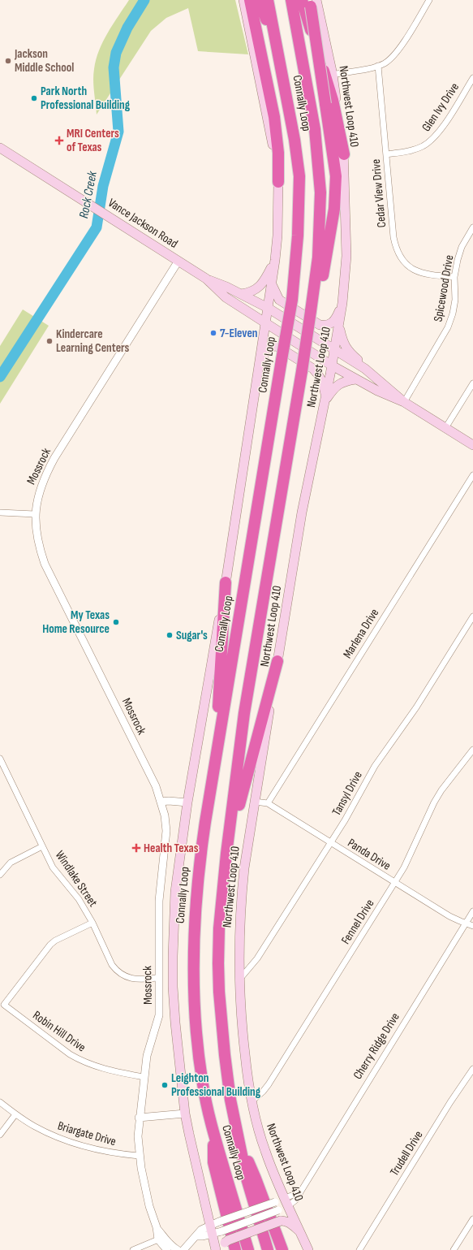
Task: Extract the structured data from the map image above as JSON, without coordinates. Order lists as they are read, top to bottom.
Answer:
{
  "streets": {
    "highway": ["Connally Loop"],
    "main road": ["Northwest Loop 410", "Vance Jackson Road"],
    "street": [
      "Glen Ivy Drive",
      "Cedar View Drive",
      "Spicewood Drive",
      "Mossrock",
      "Marlena Drive",
      "Tansyl Drive",
      "Panda Drive",
      "Windlake Street",
      "Fennel Drive",
      "Robin Hill Drive",
      "Cherry Ridge Drive",
      "Briargate Drive",
      "Trudell Drive"
    ]
  },
  "crossings": [
    ["Northwest Loop 410", "Vance Jackson Road"],
    ["Northwest Loop 410", "Tansyl Drive"],
    ["Northwest Loop 410", "Panda Drive"],
    ["Northwest Loop 410", "Fennel Drive"],
    ["Northwest Loop 410", "Cherry Ridge Drive"],
    ["Glen Ivy Drive", "Cedar View Drive"],
    ["Cedar View Drive", "Spicewood Drive"],
    ["Vance Jackson Road", "Spicewood Drive"],
    ["Vance Jackson Road", "Mossrock"],
    ["Mossrock", "Windlake Street"],
    ["Mossrock", "Robin Hill Drive"],
    ["Mossrock", "Briargate Drive"],
    ["Marlena Drive", "Panda Drive"],
    ["Tansyl Drive", "Panda Drive"],
    ["Panda Drive", "Fennel Drive"],
    ["Panda Drive", "Cherry Ridge Drive"],
    ["Windlake Street", "Robin Hill Drive"]
  ],
  "water": ["Rock Creek"],
  "places": {
    "other": [
      "Jackson Middle School",
      "Park North Professional Building",
      "7-Eleven",
      "Kindercare Learning Centers",
      "My Texas Home Resource",
      "Sugar's",
      "Leighton Professional Building"
    ],
    "health": ["MRI Centers of Texas", "Health Texas"]
  }
}
